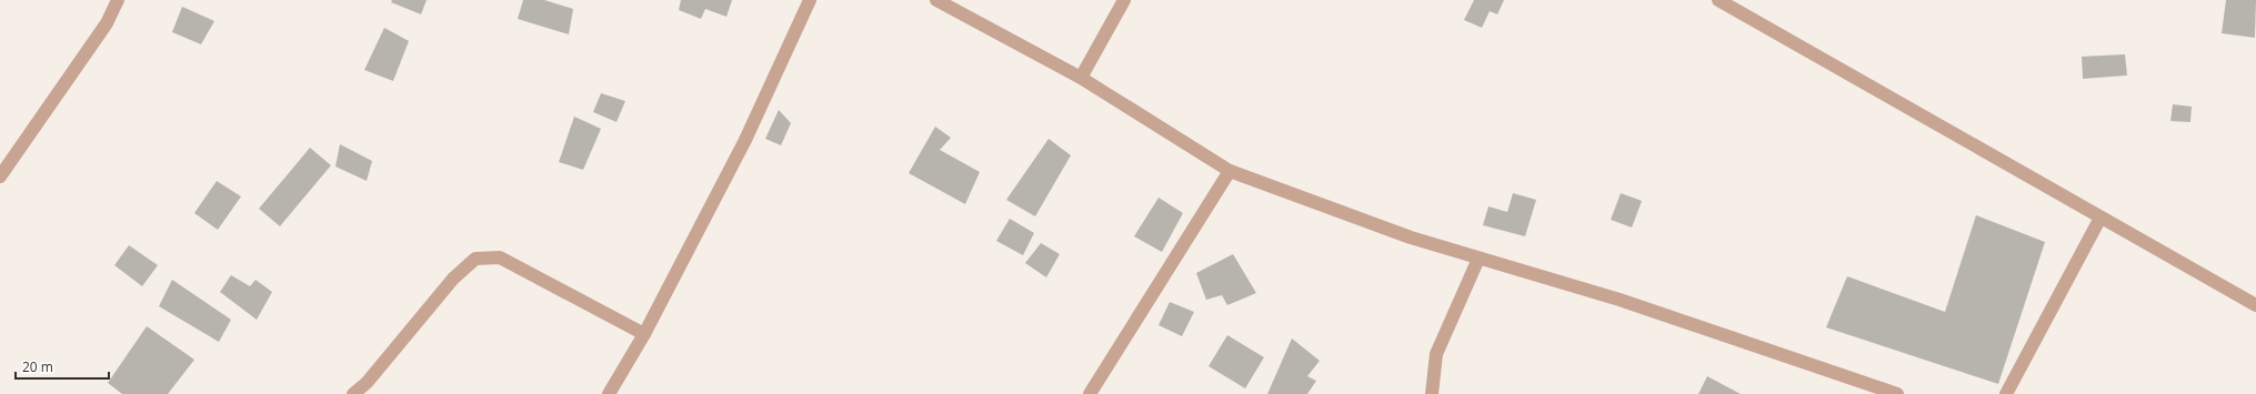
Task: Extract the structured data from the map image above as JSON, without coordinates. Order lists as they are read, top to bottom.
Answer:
{
  "scale_bar": "20 m"
}
